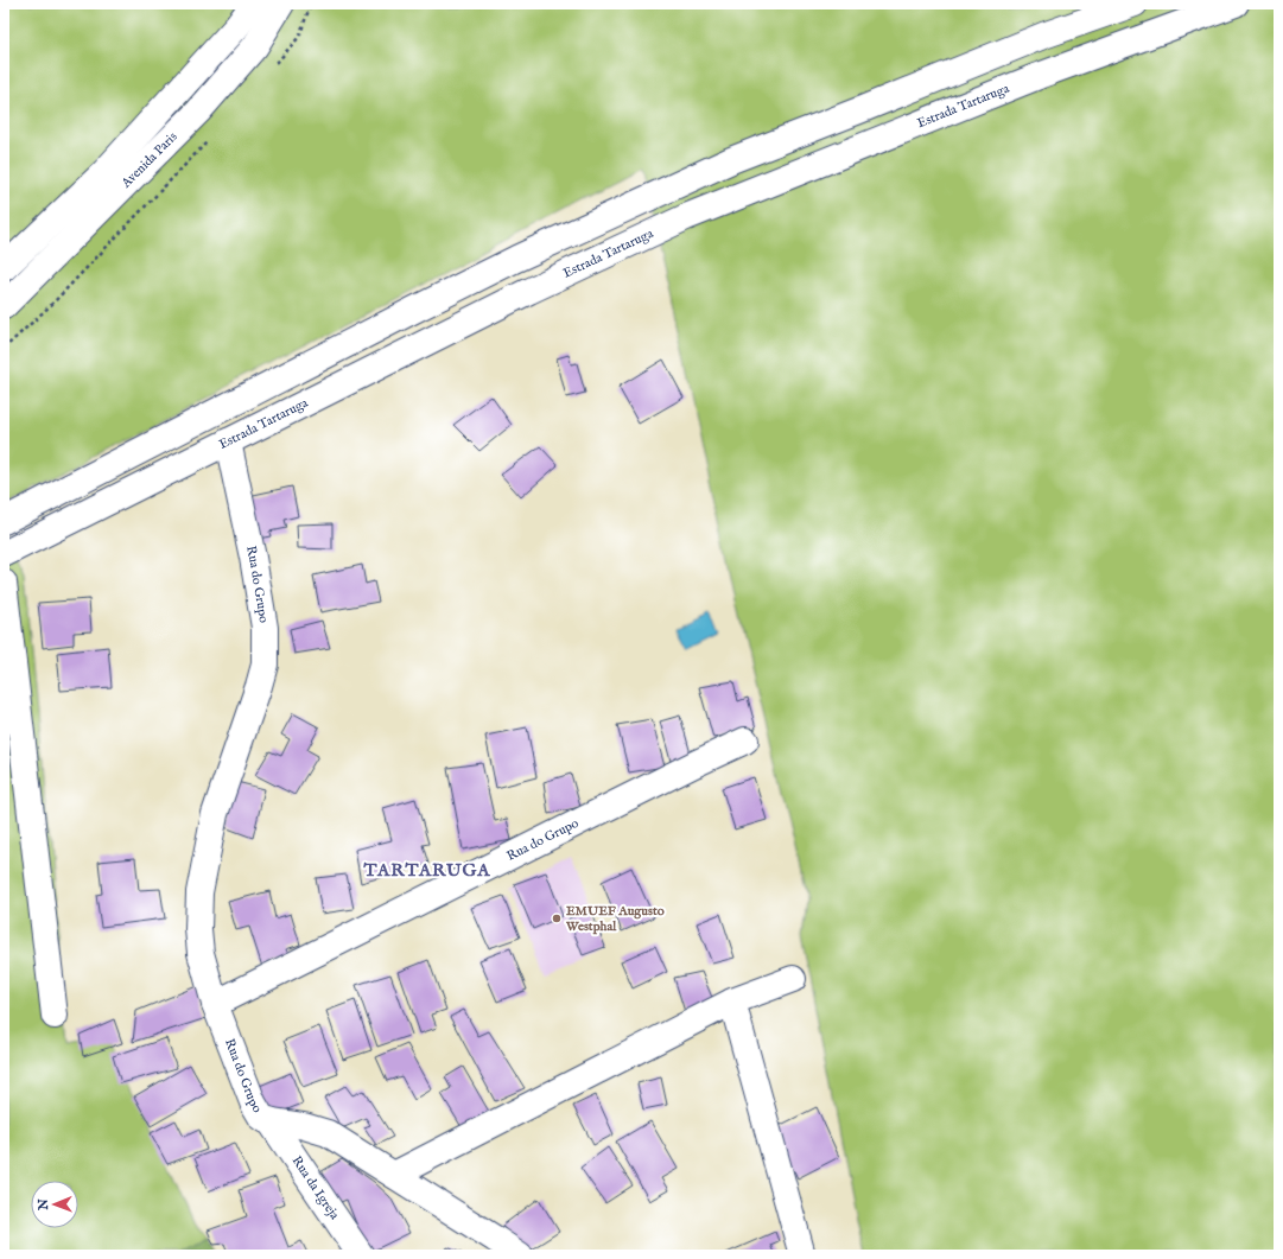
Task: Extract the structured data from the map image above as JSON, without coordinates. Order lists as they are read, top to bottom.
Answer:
{
  "streets": {
    "street": [
      "Estrada Tartaruga",
      "Avenida Paris",
      "Rua do Grupo",
      "Rua da Igreja"
    ]
  },
  "crossings": [
    ["Estrada Tartaruga", "Rua do Grupo"],
    ["Rua do Grupo", "Rua da Igreja"]
  ],
  "districts": ["TARTARUGA"],
  "places": ["EMUEF Augusto Westphal"],
  "north": "left"
}
